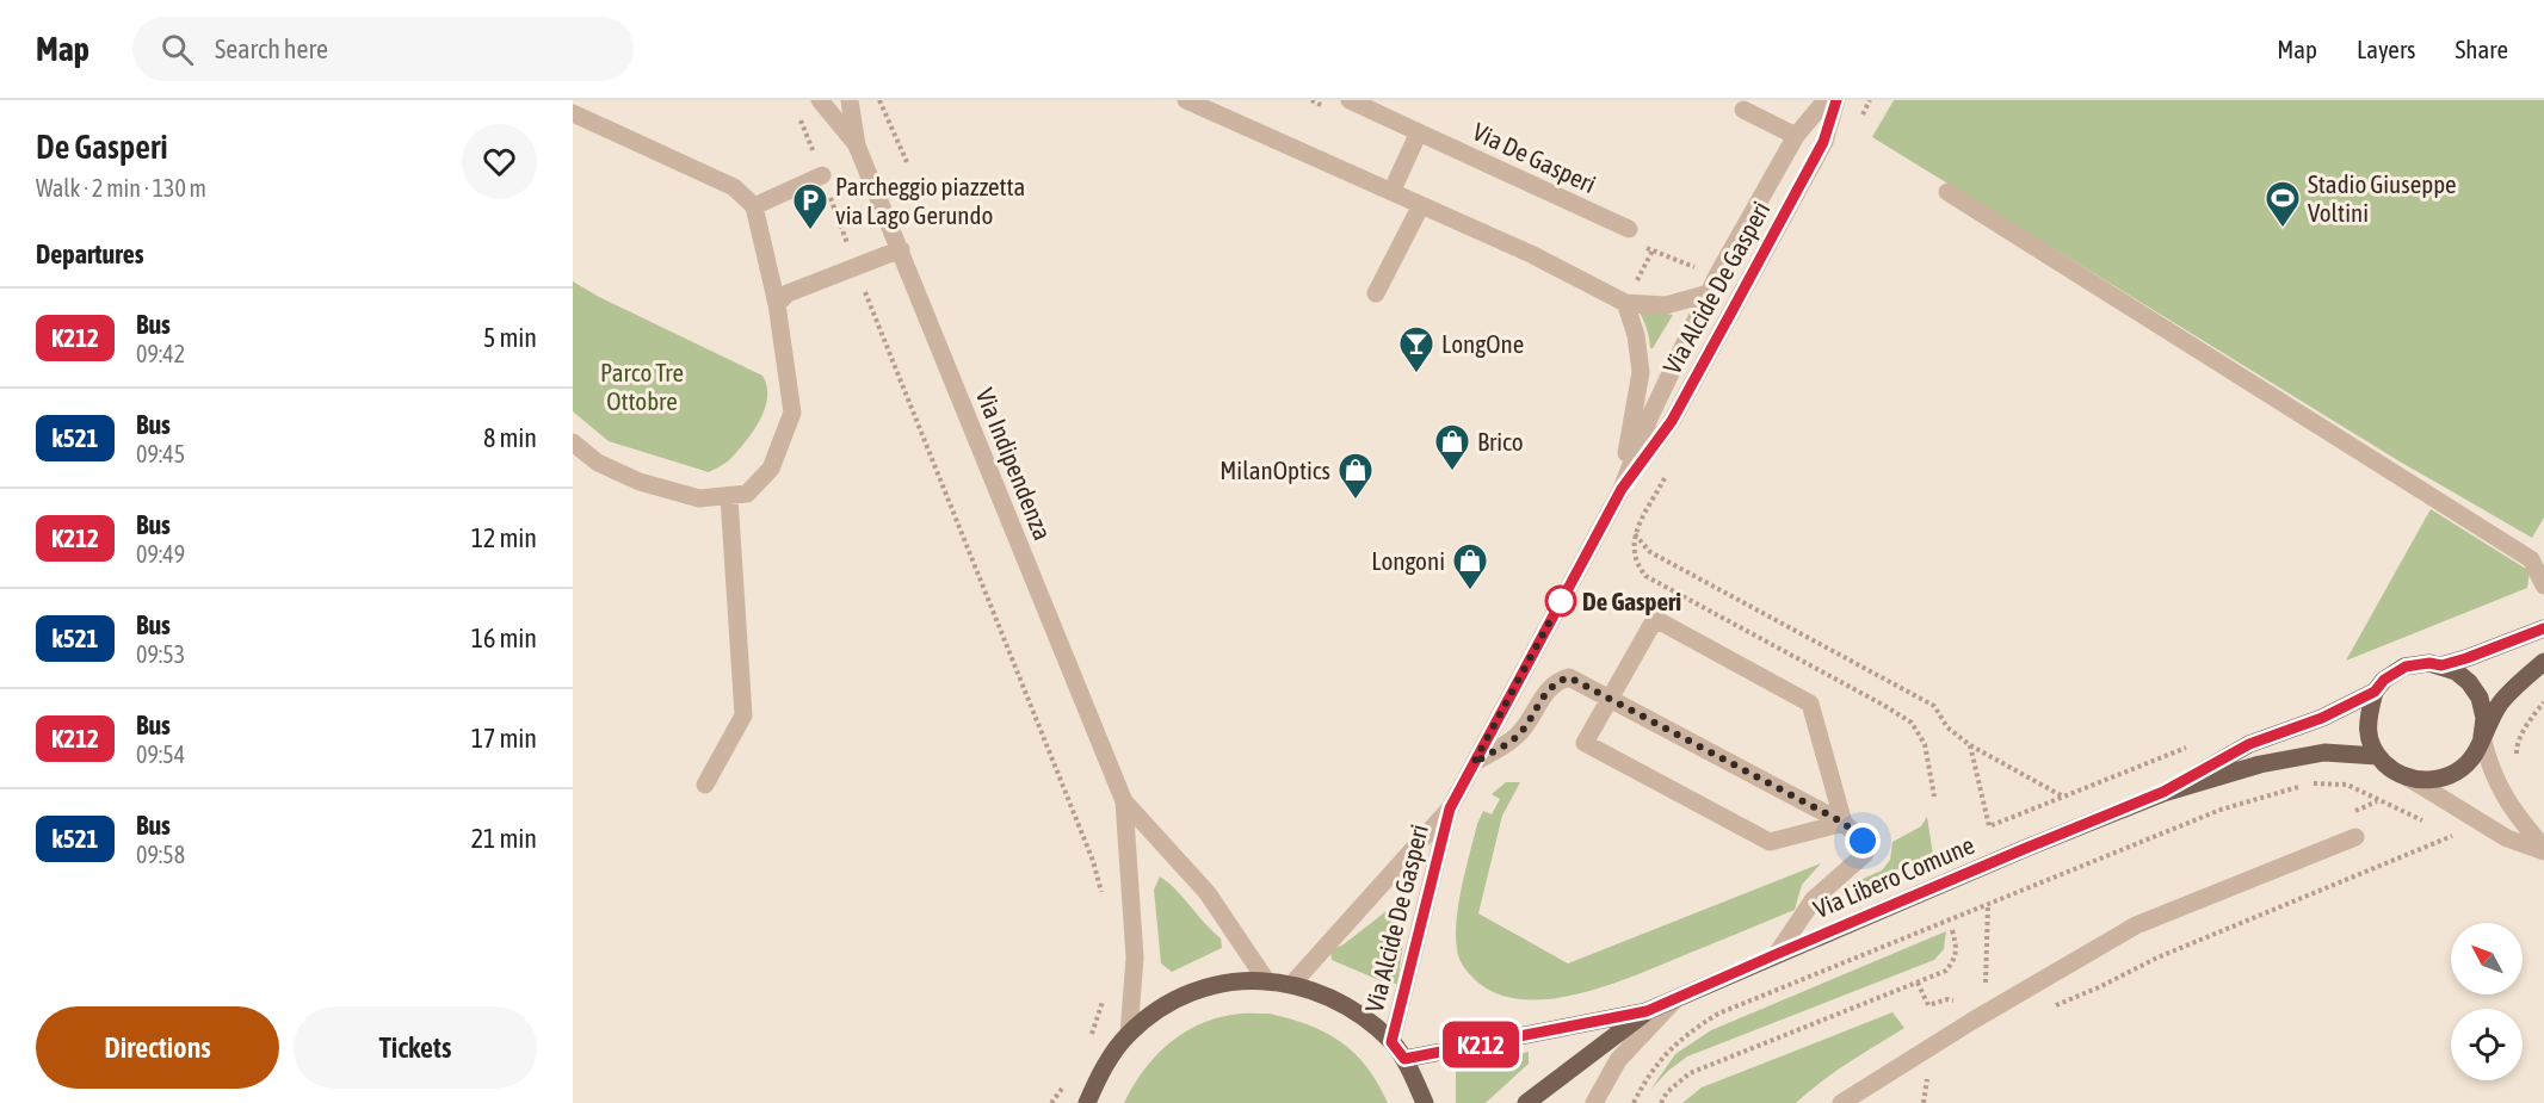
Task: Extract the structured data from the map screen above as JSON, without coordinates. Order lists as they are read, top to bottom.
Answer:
{
  "streets": {
    "main road": ["Via Libero Comune"],
    "street": ["Via De Gasperi", "Via Alcide De Gasperi", "Via Indipendenza"]
  },
  "parks": ["Parco Tre Ottobre"],
  "places": {
    "sports": ["Stadio Giuseppe Voltini"],
    "parking": ["Parcheggio piazzetta via Lago Gerundo"],
    "bar": ["LongOne"],
    "shop": ["Brico", "MilanOptics", "Longoni"],
    "other": ["De Gasperi"]
  },
  "lines": ["bus line K212"],
  "north": "top left",
  "page": {
    "header": "Map",
    "search": "Search here",
    "nav": ["Map", "Layers", "Share"],
    "heading": [
      ["De Gasperi", "Walk · 2 min · 130 m"],
      "Departures"
    ],
    "on_map": "K212",
    "list": [
      {
        "mark": "K212",
        "name": "Bus",
        "note": "09:42",
        "value": "5 min"
      },
      {
        "mark": "k521",
        "name": "Bus",
        "note": "09:45",
        "value": "8 min"
      },
      {
        "mark": "K212",
        "name": "Bus",
        "note": "09:49",
        "value": "12 min"
      },
      {
        "mark": "k521",
        "name": "Bus",
        "note": "09:53",
        "value": "16 min"
      },
      {
        "mark": "K212",
        "name": "Bus",
        "note": "09:54",
        "value": "17 min"
      },
      {
        "mark": "k521",
        "name": "Bus",
        "note": "09:58",
        "value": "21 min"
      }
    ],
    "buttons": ["Directions", "Tickets"]
  }
}
